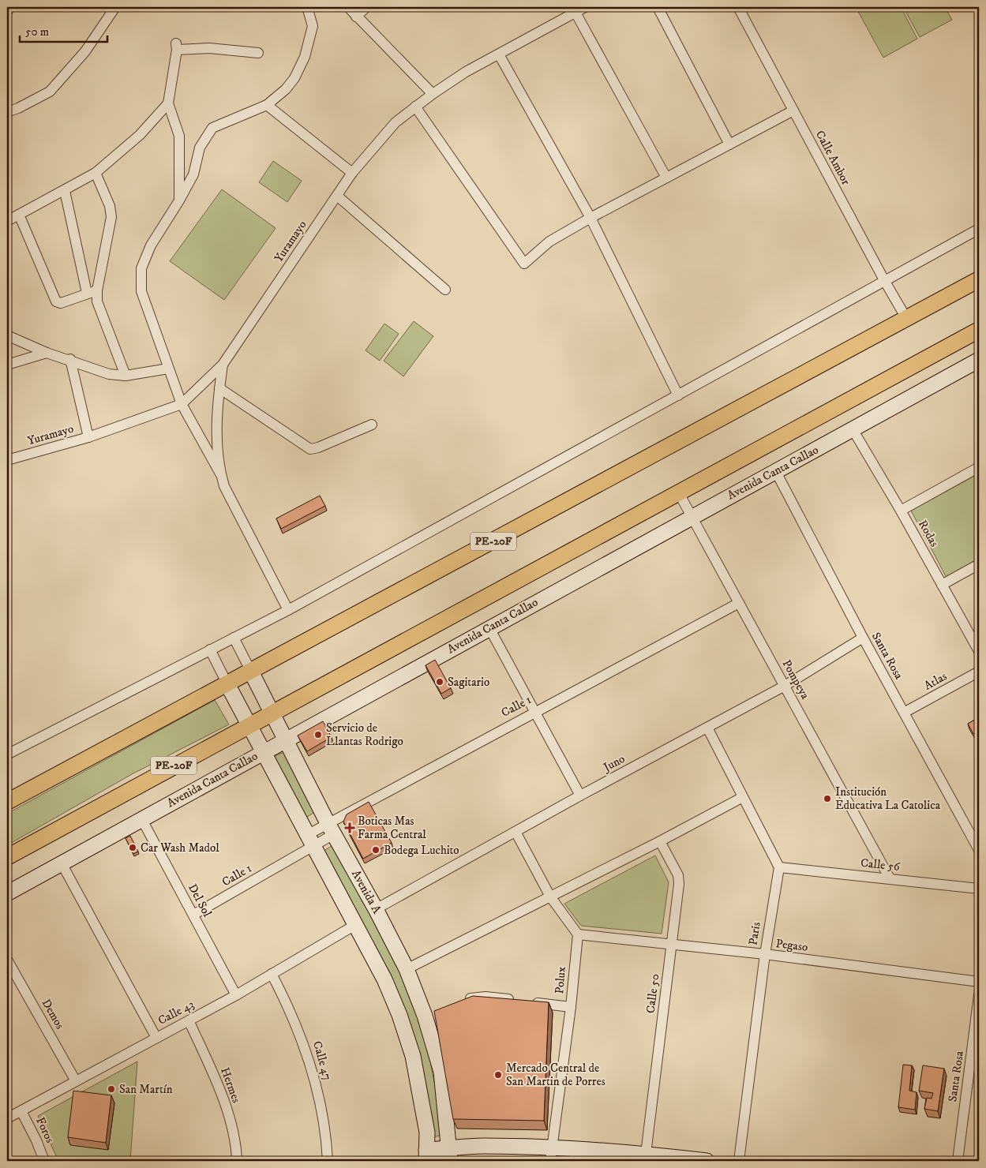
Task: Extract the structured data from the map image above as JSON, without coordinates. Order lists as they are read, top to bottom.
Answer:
{
  "streets": {
    "main road": ["PE-20F"],
    "street": [
      "Calle Ambor",
      "Yuramayo",
      "Avenida Canta Callao",
      "Rodas",
      "Santa Rosa",
      "Pompeya",
      "Atlas",
      "Calle 1",
      "Juno",
      "Calle 56",
      "Avenida A",
      "Del Sol",
      "Paris",
      "Pegaso",
      "Polux",
      "Calle 50",
      "Calle 43",
      "Demos",
      "Calle 47",
      "Hermes",
      "Foros"
    ]
  },
  "crossings": [
    ["Calle Ambor", "PE-20F"],
    ["Avenida Canta Callao", "Rodas"],
    ["Avenida Canta Callao", "Santa Rosa"],
    ["Avenida Canta Callao", "Pompeya"],
    ["Avenida Canta Callao", "Avenida A"],
    ["Avenida Canta Callao", "Del Sol"],
    ["PE-20F", "Pompeya"],
    ["PE-20F", "Avenida A"],
    ["Santa Rosa", "Atlas"],
    ["Santa Rosa", "Juno"],
    ["Pompeya", "Calle 1"],
    ["Pompeya", "Juno"],
    ["Pompeya", "Calle 56"],
    ["Calle 1", "Avenida A"],
    ["Calle 1", "Del Sol"],
    ["Juno", "Avenida A"],
    ["Calle 56", "Paris"],
    ["Del Sol", "Calle 43"],
    ["Paris", "Pegaso"],
    ["Pegaso", "Polux"],
    ["Pegaso", "Calle 50"],
    ["Calle 43", "Demos"],
    ["Calle 43", "Calle 47"],
    ["Calle 43", "Hermes"],
    ["Calle 43", "Foros"]
  ],
  "places": {
    "other": [
      "Sagitario",
      "Servicio de Llantas Rodrigo",
      "Institución Educativa La Catolica",
      "Car Wash Madol",
      "Bodega Luchito",
      "Mercado Central de San Martin de Porres",
      "San Martín"
    ],
    "health": ["Boticas Mas Farma Central"]
  },
  "scale_bar": "50 m"
}
